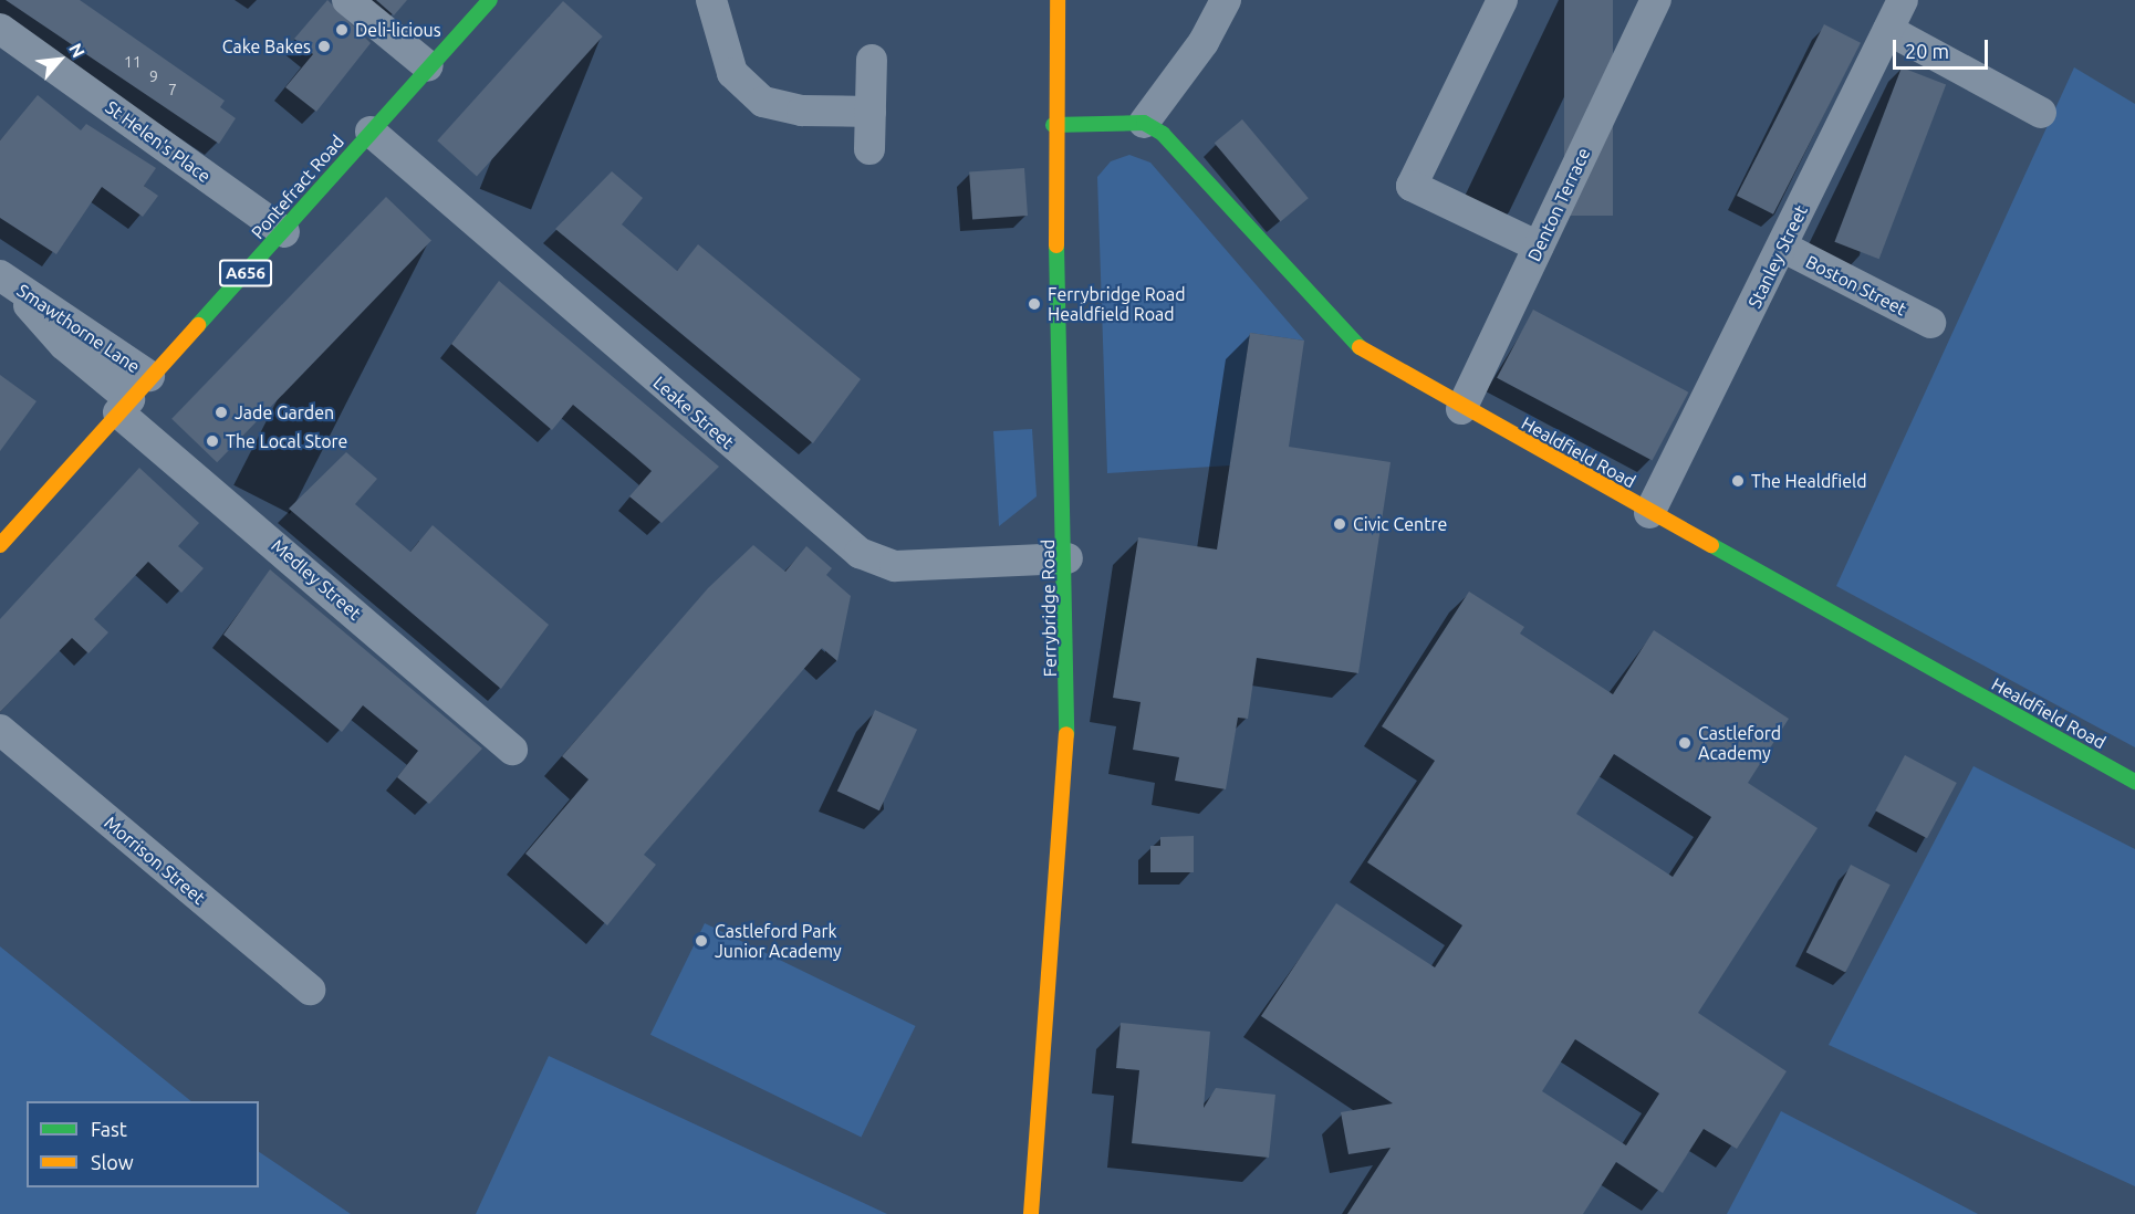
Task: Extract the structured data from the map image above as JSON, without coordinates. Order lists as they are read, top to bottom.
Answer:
{
  "streets": {
    "street": [
      "St Helen's Place",
      "Pontefract Road",
      "Denton Terrace",
      "Stanley Street",
      "A656",
      "Boston Street",
      "Smawthorne Lane",
      "Leake Street",
      "Healdfield Road",
      "Medley Street",
      "Ferrybridge Road",
      "Morrison Street"
    ]
  },
  "crossings": [
    ["St Helen's Place", "Pontefract Road"],
    ["Pontefract Road", "Smawthorne Lane"],
    ["Pontefract Road", "Leake Street"],
    ["Pontefract Road", "Medley Street"],
    ["Denton Terrace", "Healdfield Road"],
    ["Stanley Street", "Boston Street"],
    ["Stanley Street", "Healdfield Road"],
    ["Smawthorne Lane", "Medley Street"],
    ["Leake Street", "Ferrybridge Road"]
  ],
  "places": [
    "Deli-licious",
    "Cake Bakes",
    "Ferrybridge Road Healdfield Road",
    "Jade Garden",
    "The Local Store",
    "The Healdfield",
    "Civic Centre",
    "Castleford Academy",
    "Castleford Park Junior Academy"
  ],
  "house_numbers": ["11", "9", "7"],
  "legend": ["Fast", "Slow"],
  "scale_bar": "20 m",
  "north": "top right"
}
